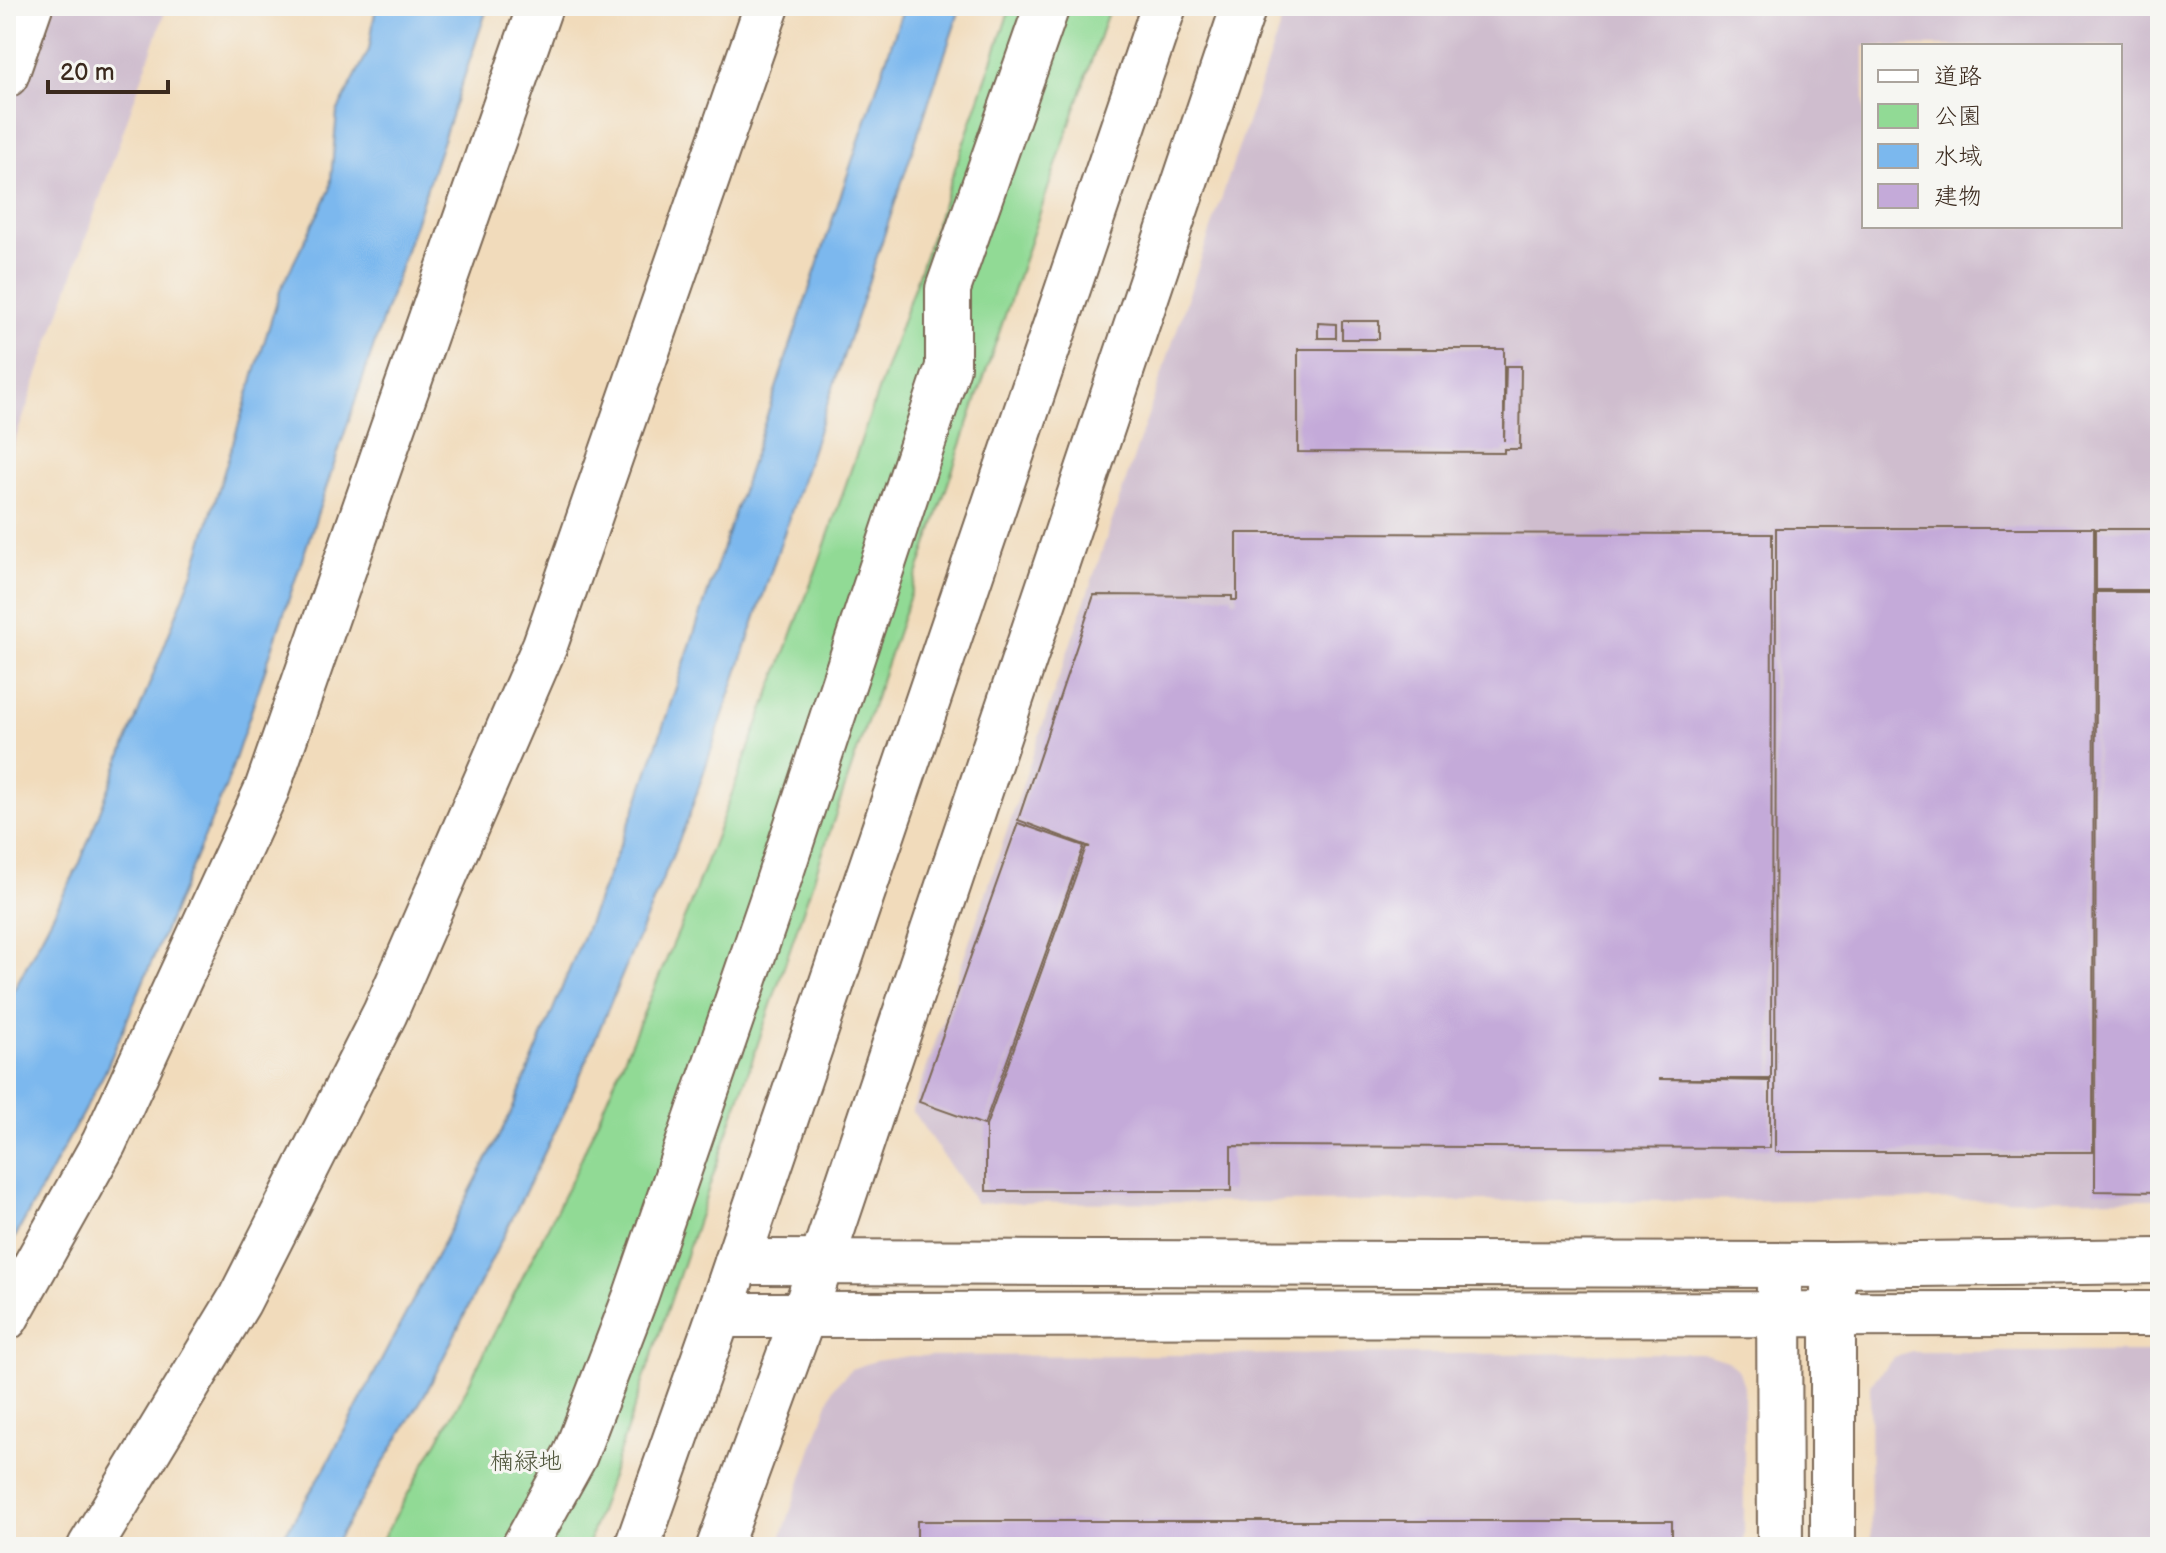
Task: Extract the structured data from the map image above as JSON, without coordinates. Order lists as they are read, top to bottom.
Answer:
{
  "parks": ["楠緑地"],
  "legend": [
    "道路",
    "公園",
    "水域",
    "建物"
  ],
  "scale_bar": "20 m"
}
